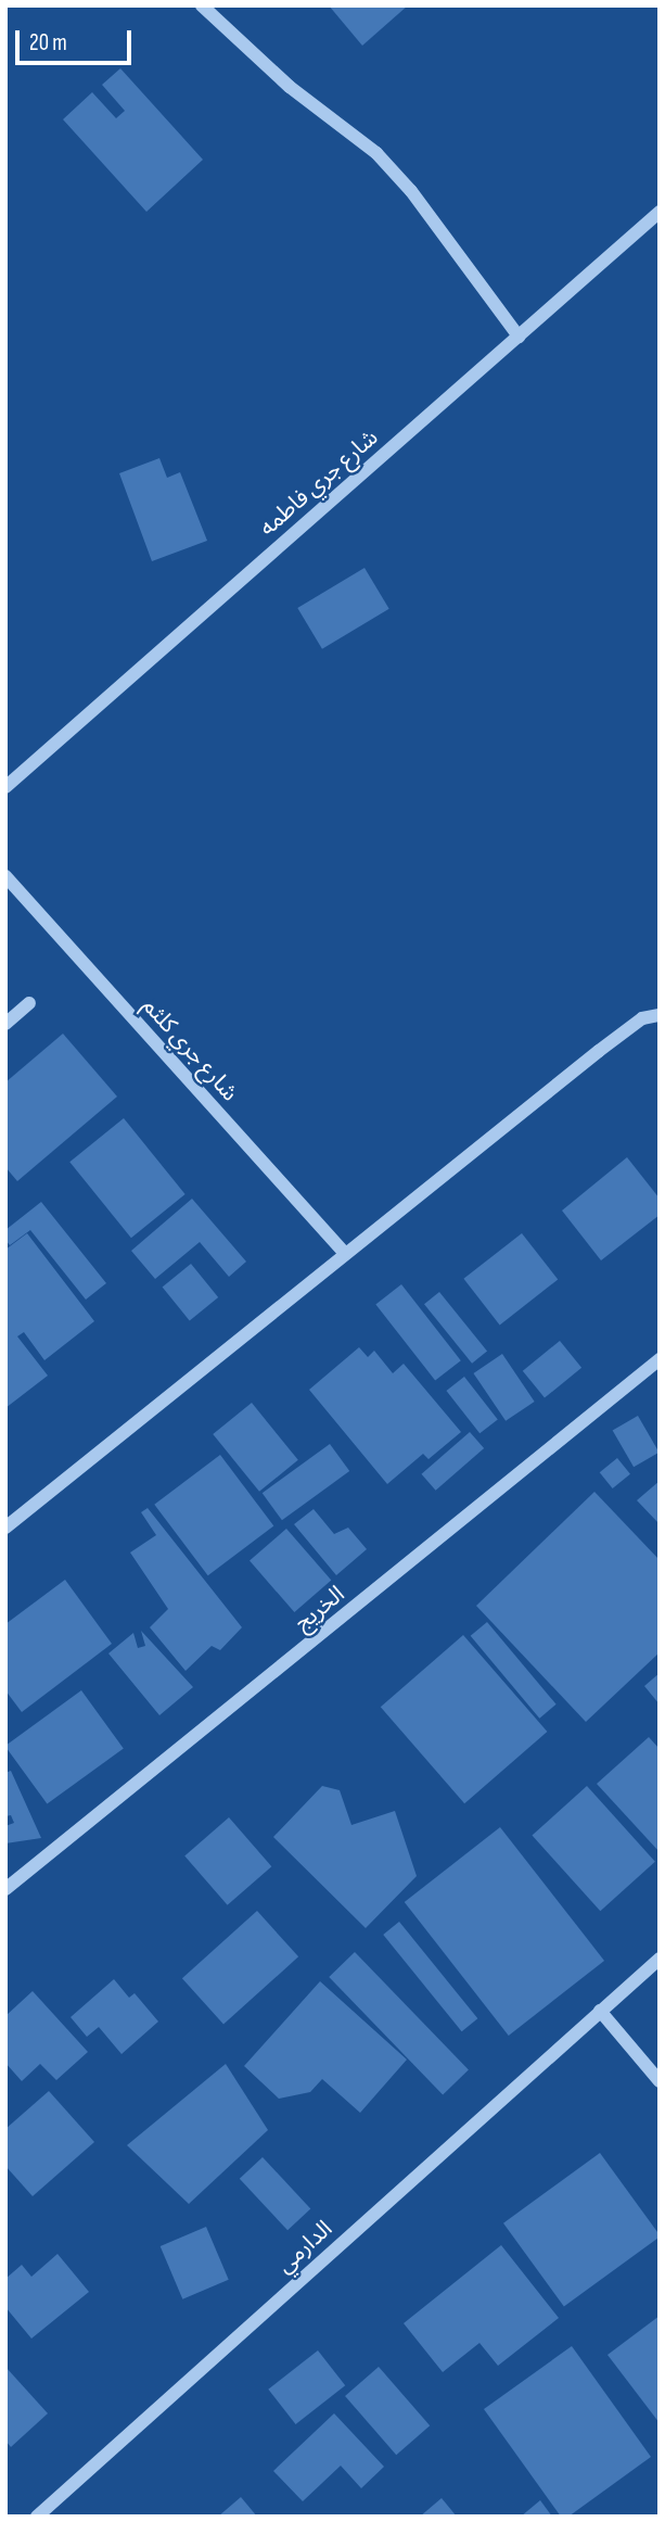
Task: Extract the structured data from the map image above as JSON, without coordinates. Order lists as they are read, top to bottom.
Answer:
{
  "streets": {
    "street": [
      "شارع جري فاطمه",
      "شارع جري كلثم",
      "الخريج",
      "الدارمي"
    ]
  },
  "scale_bar": "20 m"
}
